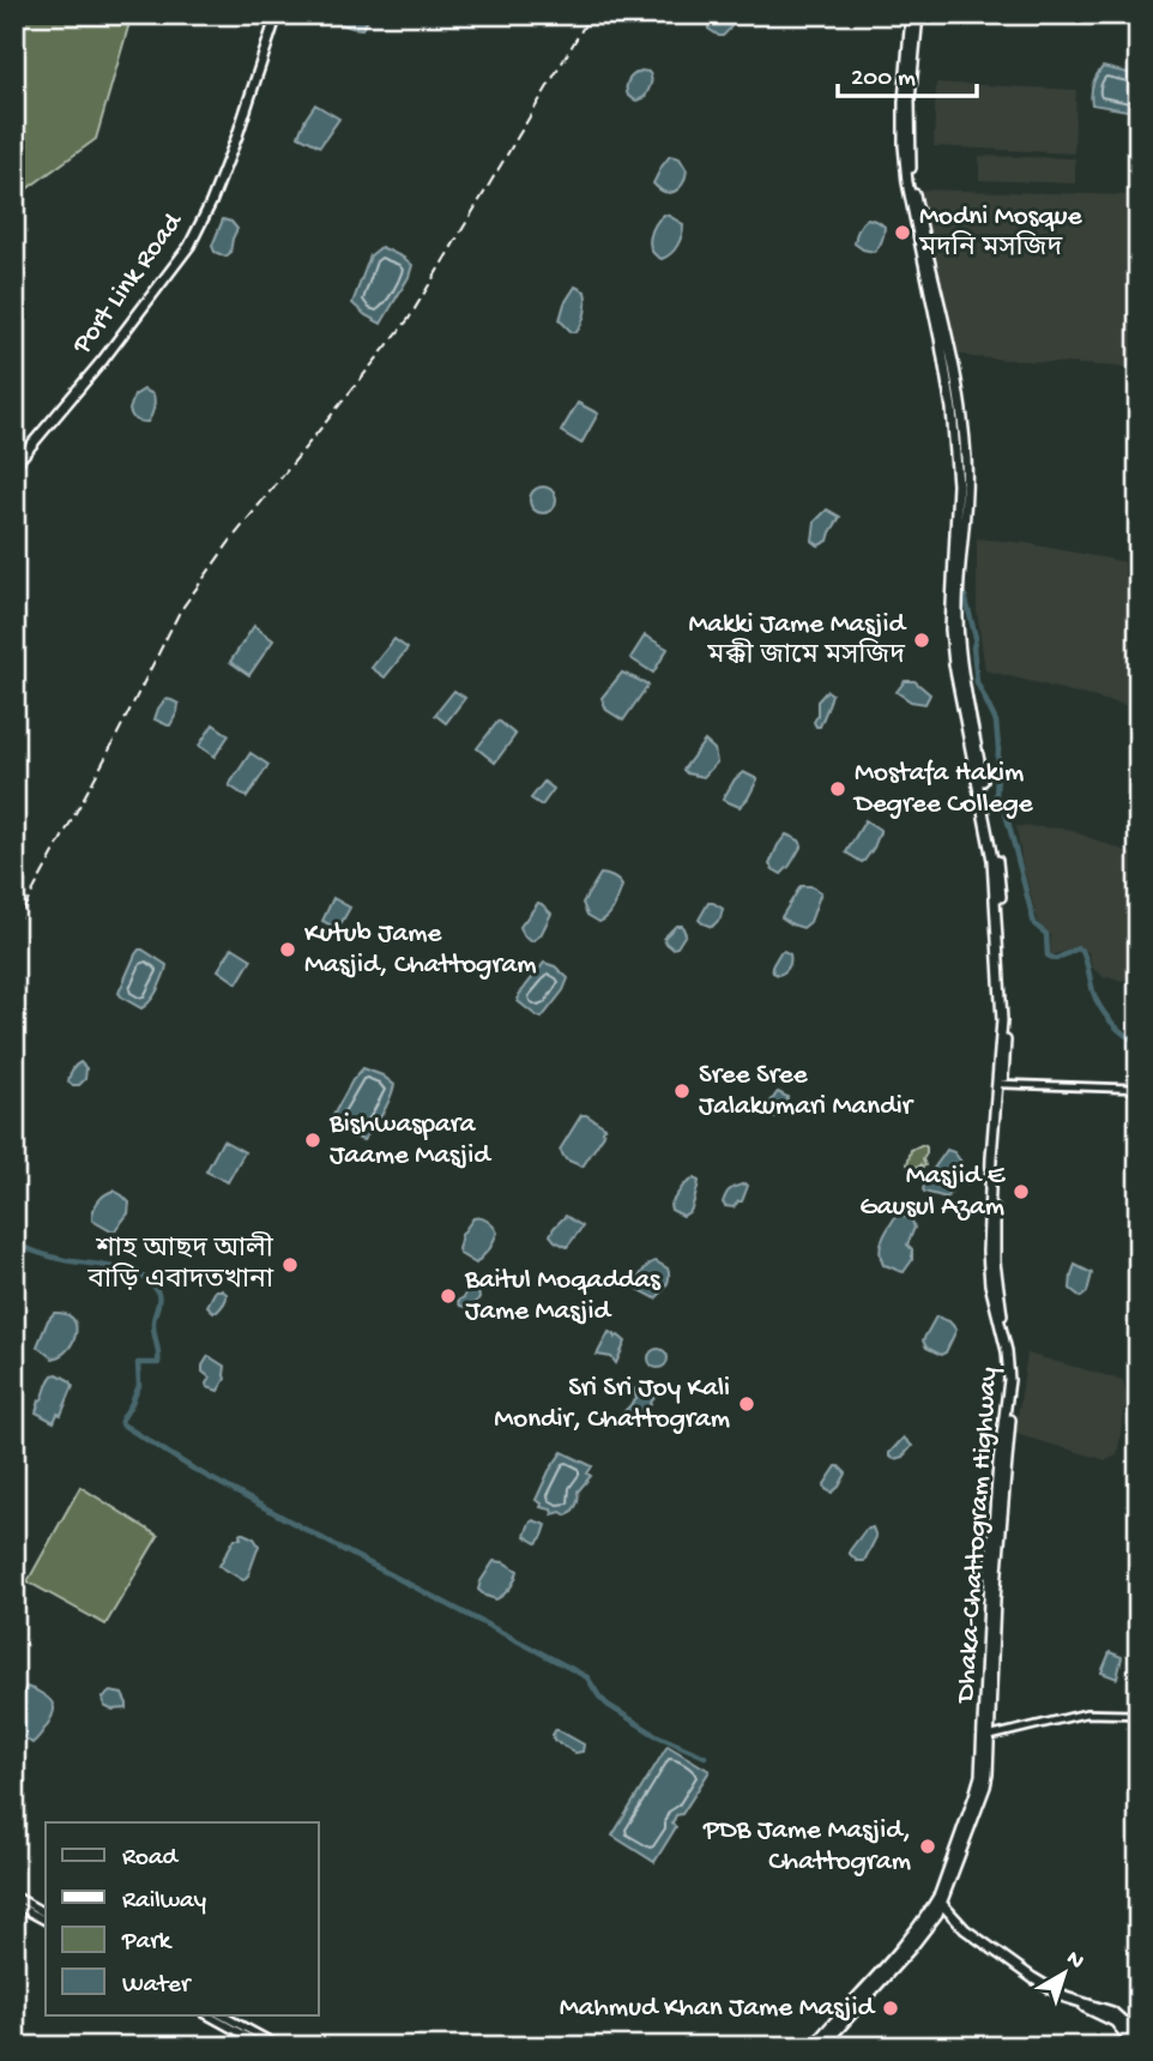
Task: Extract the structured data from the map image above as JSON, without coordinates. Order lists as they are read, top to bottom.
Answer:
{
  "streets": {
    "highway": ["Port Link Road", "Dhaka-Chattogram Highway"]
  },
  "places": [
    "Modni Mosque মদনি মসজিদ",
    "Makki Jame Masjid মক্কী জামে মসজিদ",
    "Mostafa Hakim Degree College",
    "Kutub Jame Masjid, Chattogram",
    "Sree Sree Jalakumari Mandir",
    "Bishwaspara Jaame Masjid",
    "Masjid E Gausul Azam",
    "শাহ আছদ আলী বাড়ি এবাদতখানা",
    "Baitul Moqaddas Jame Masjid",
    "Sri Sri Joy Kali Mondir, Chattogram",
    "PDB Jame Masjid, Chattogram",
    "Mahmud Khan Jame Masjid"
  ],
  "legend": [
    "Road",
    "Railway",
    "Park",
    "Water"
  ],
  "scale_bar": "200 m",
  "north": "top right"
}
